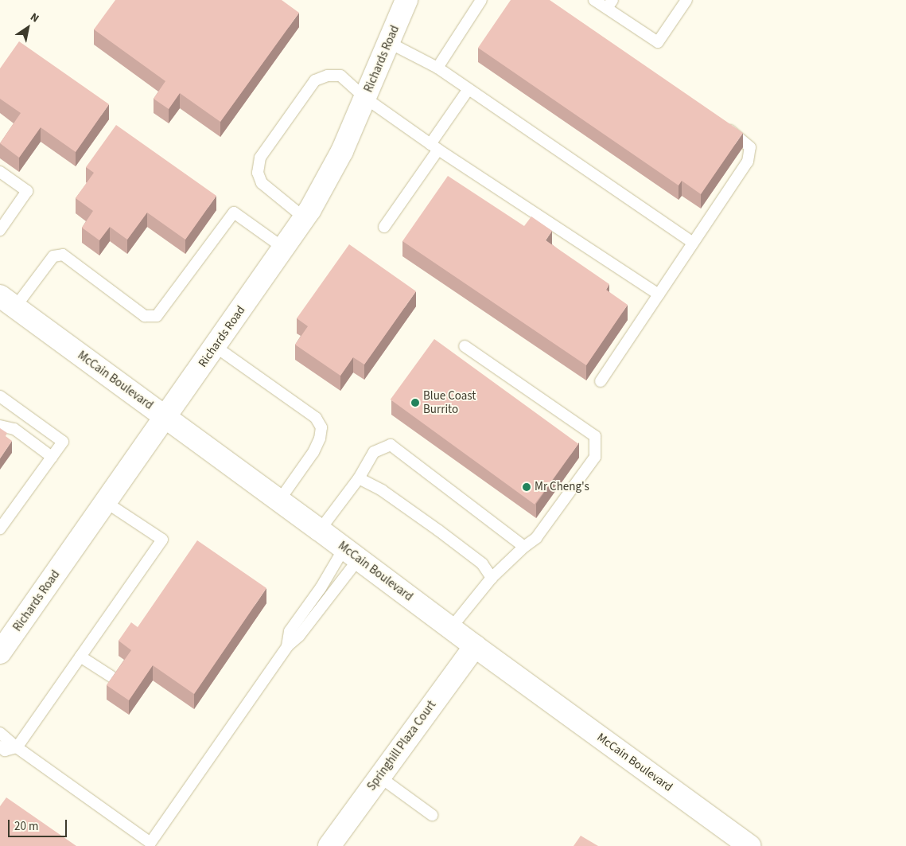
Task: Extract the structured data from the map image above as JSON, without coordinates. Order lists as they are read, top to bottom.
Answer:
{
  "streets": {
    "street": ["Richards Road", "McCain Boulevard", "Springhill Plaza Court"]
  },
  "crossings": [
    ["Richards Road", "McCain Boulevard"],
    ["McCain Boulevard", "Springhill Plaza Court"]
  ],
  "places": ["Blue Coast Burrito", "Mr Cheng's"],
  "scale_bar": "20 m",
  "north": "top right"
}
